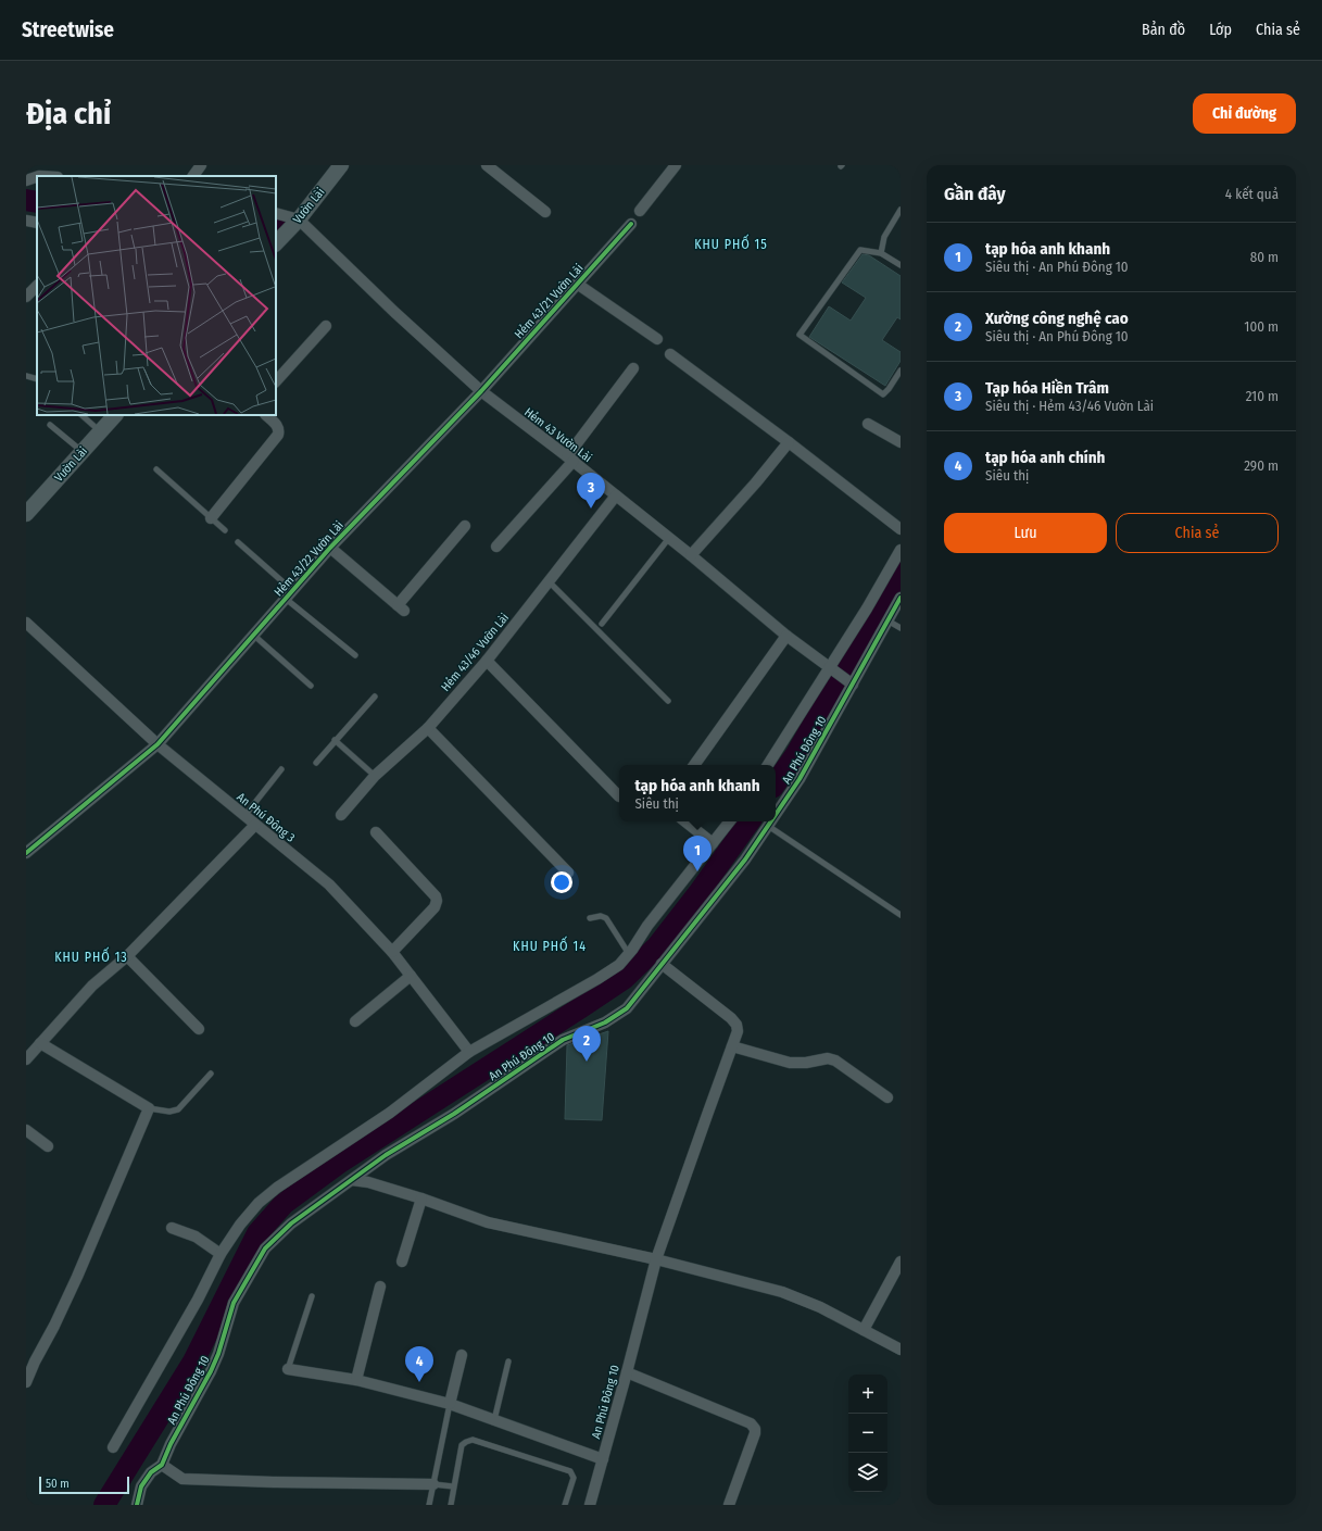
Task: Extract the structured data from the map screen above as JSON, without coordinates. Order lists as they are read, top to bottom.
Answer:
{
  "streets": {
    "main road": ["Vườn Lài"],
    "street": [
      "Hẻm 43/21 Vườn Lài",
      "Hẻm 43 Vườn Lài",
      "Hẻm 43/22 Vườn Lài",
      "Hẻm 43/46 Vườn Lài",
      "An Phú Đông 10",
      "An Phú Đông 3"
    ]
  },
  "crossings": [
    ["Vườn Lài", "Hẻm 43 Vườn Lài"],
    ["Hẻm 43/21 Vườn Lài", "Hẻm 43 Vườn Lài"],
    ["Hẻm 43/21 Vườn Lài", "Hẻm 43/22 Vườn Lài"],
    ["Hẻm 43 Vườn Lài", "Hẻm 43/22 Vườn Lài"],
    ["Hẻm 43 Vườn Lài", "Hẻm 43/46 Vườn Lài"],
    ["Hẻm 43 Vườn Lài", "An Phú Đông 10"],
    ["Hẻm 43/22 Vườn Lài", "An Phú Đông 3"]
  ],
  "districts": ["KHU PHỐ 15", "KHU PHỐ 14", "KHU PHỐ 13"],
  "scale_bar": "50 m",
  "page": {
    "header": "Streetwise",
    "nav": ["Bản đồ", "Lớp", "Chia sẻ"],
    "buttons": [
      "Chỉ đường",
      ["Lưu", "Chia sẻ"]
    ],
    "title": "Địa chỉ",
    "heading": ["Gần đây", "4 kết quả"],
    "list": [
      {
        "mark": "1",
        "name": "tạp hóa anh khanh",
        "note": "Siêu thị · An Phú Đông 10",
        "value": "80 m"
      },
      {
        "mark": "2",
        "name": "Xường công nghệ cao",
        "note": "Siêu thị · An Phú Đông 10",
        "value": "100 m"
      },
      {
        "mark": "3",
        "name": "Tạp hóa Hiền Trâm",
        "note": "Siêu thị · Hẻm 43/46 Vườn Lài",
        "value": "210 m"
      },
      {
        "mark": "4",
        "name": "tạp hóa anh chính",
        "note": "Siêu thị",
        "value": "290 m"
      }
    ],
    "pins": [
      "3",
      "1",
      "2",
      "4"
    ],
    "popup": ["tạp hóa anh khanh", "Siêu thị"],
    "map_buttons": ["+", "−"],
    "scale": "50 m"
  }
}
